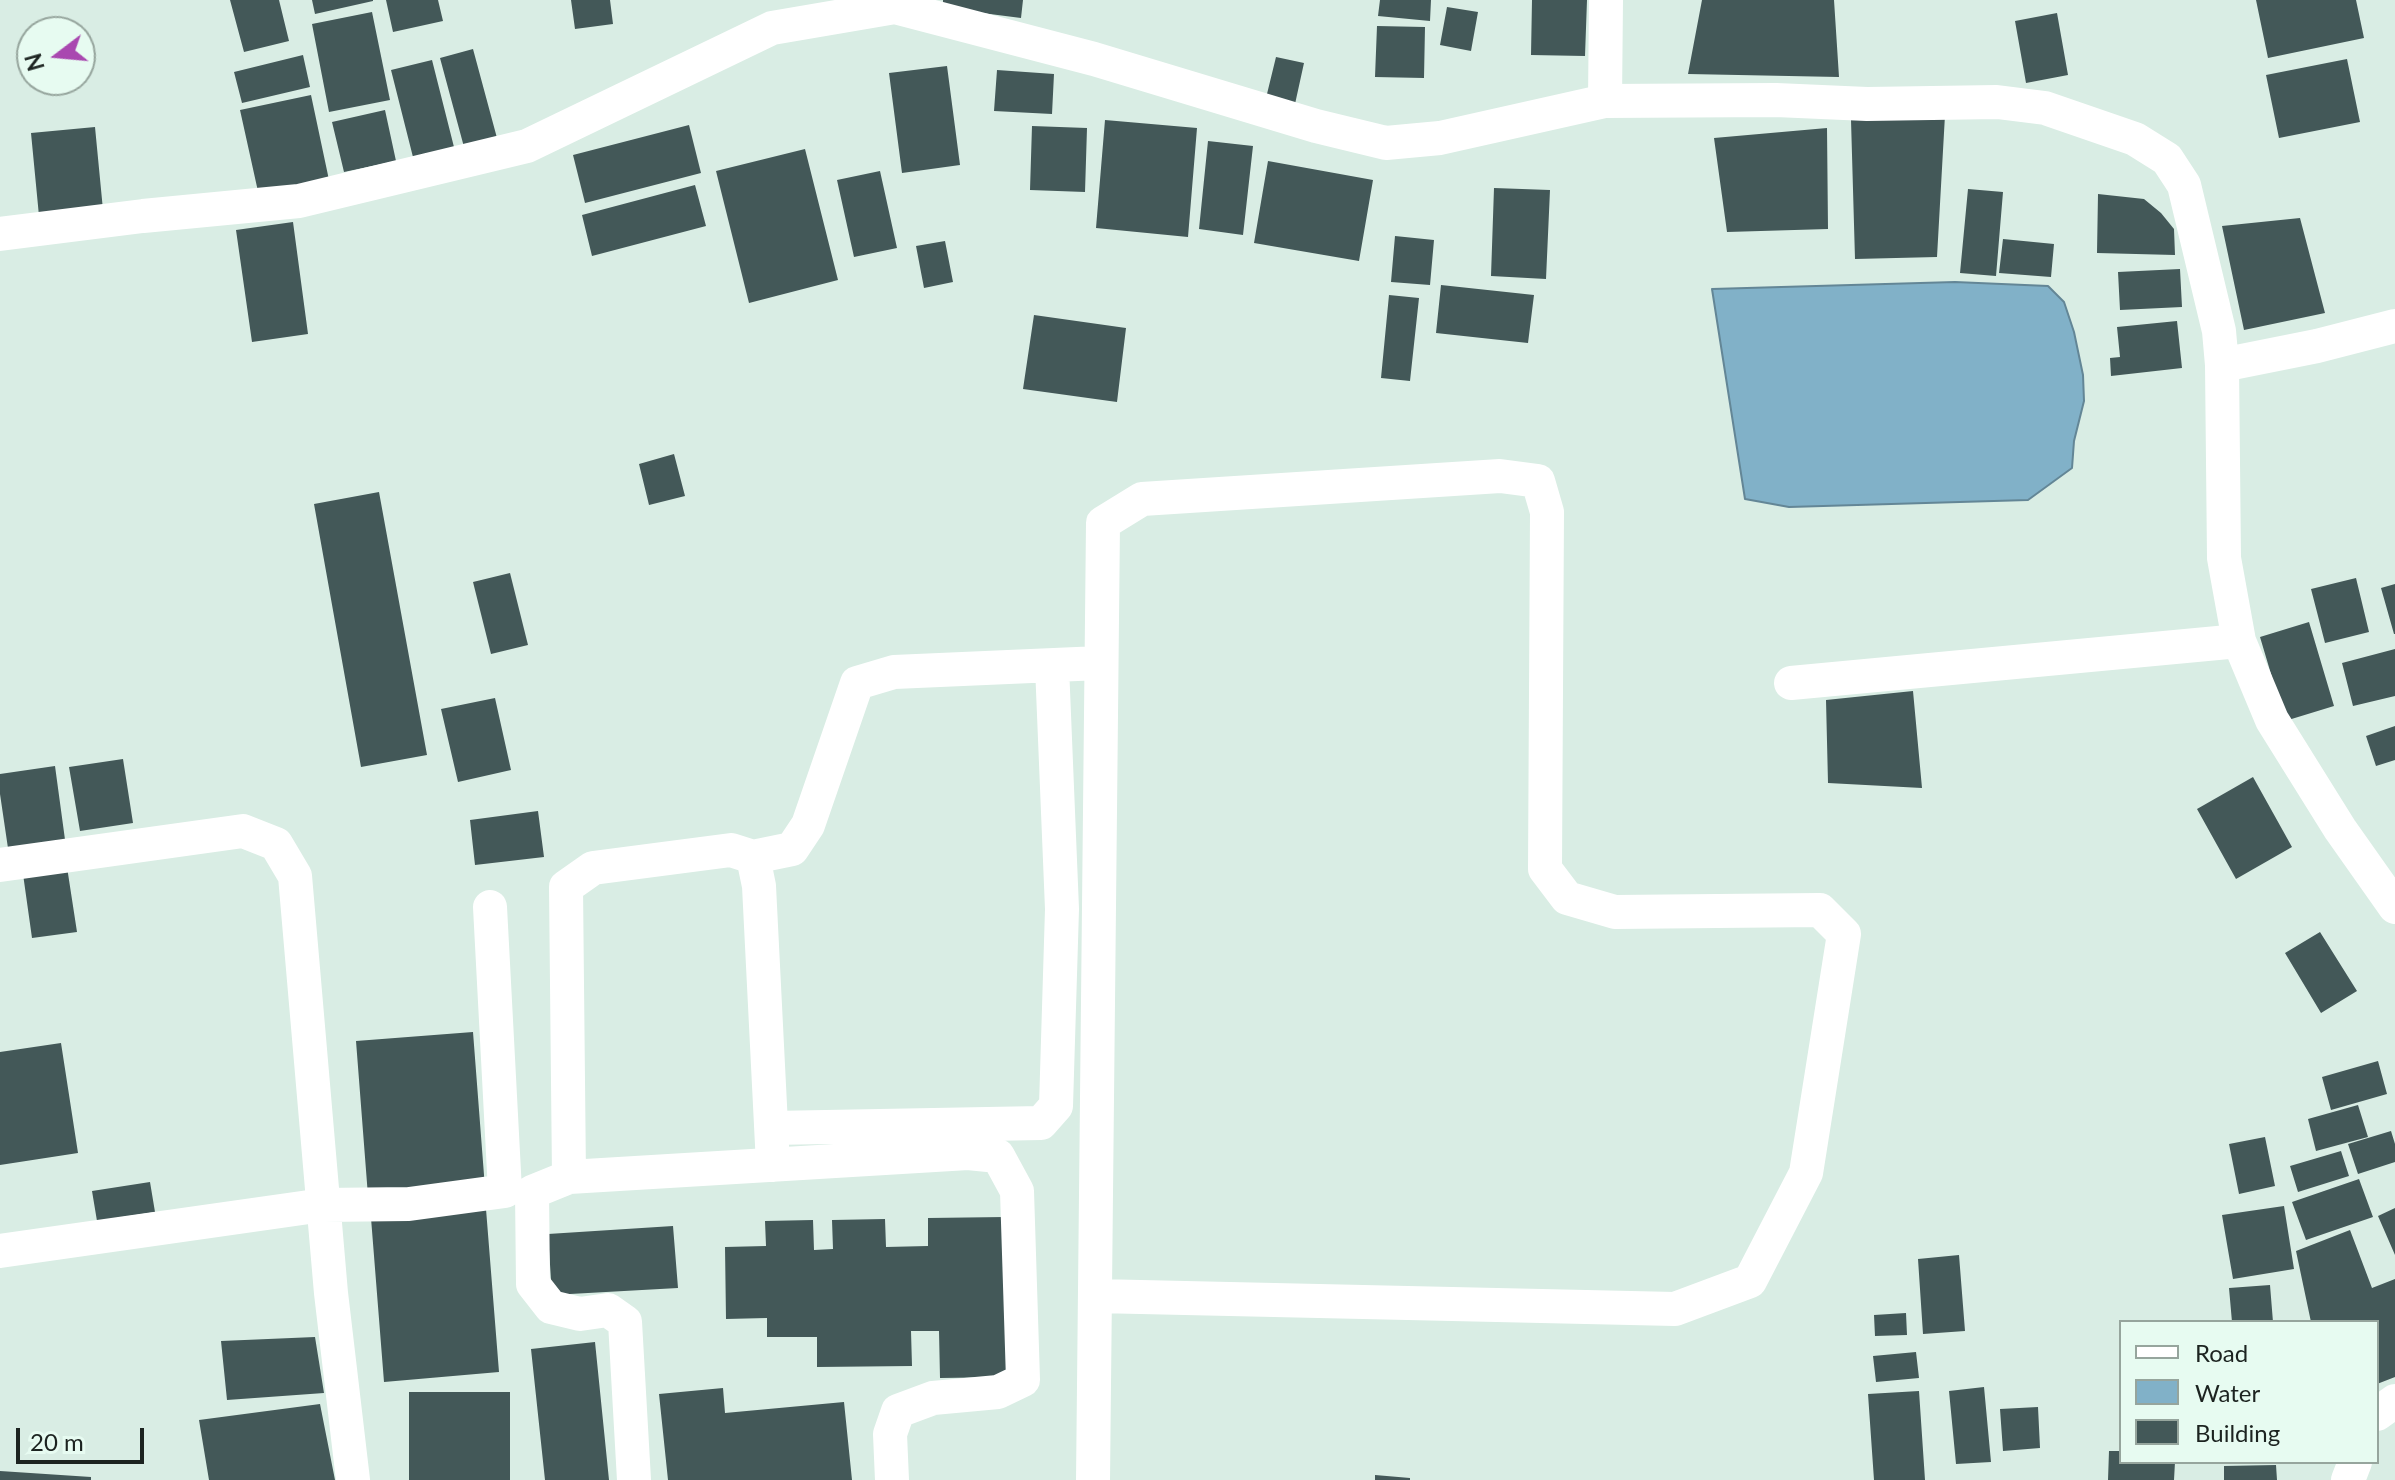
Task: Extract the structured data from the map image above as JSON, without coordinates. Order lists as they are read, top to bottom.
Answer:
{
  "legend": ["Road", "Water", "Building"],
  "scale_bar": "20 m",
  "north": "left"
}
